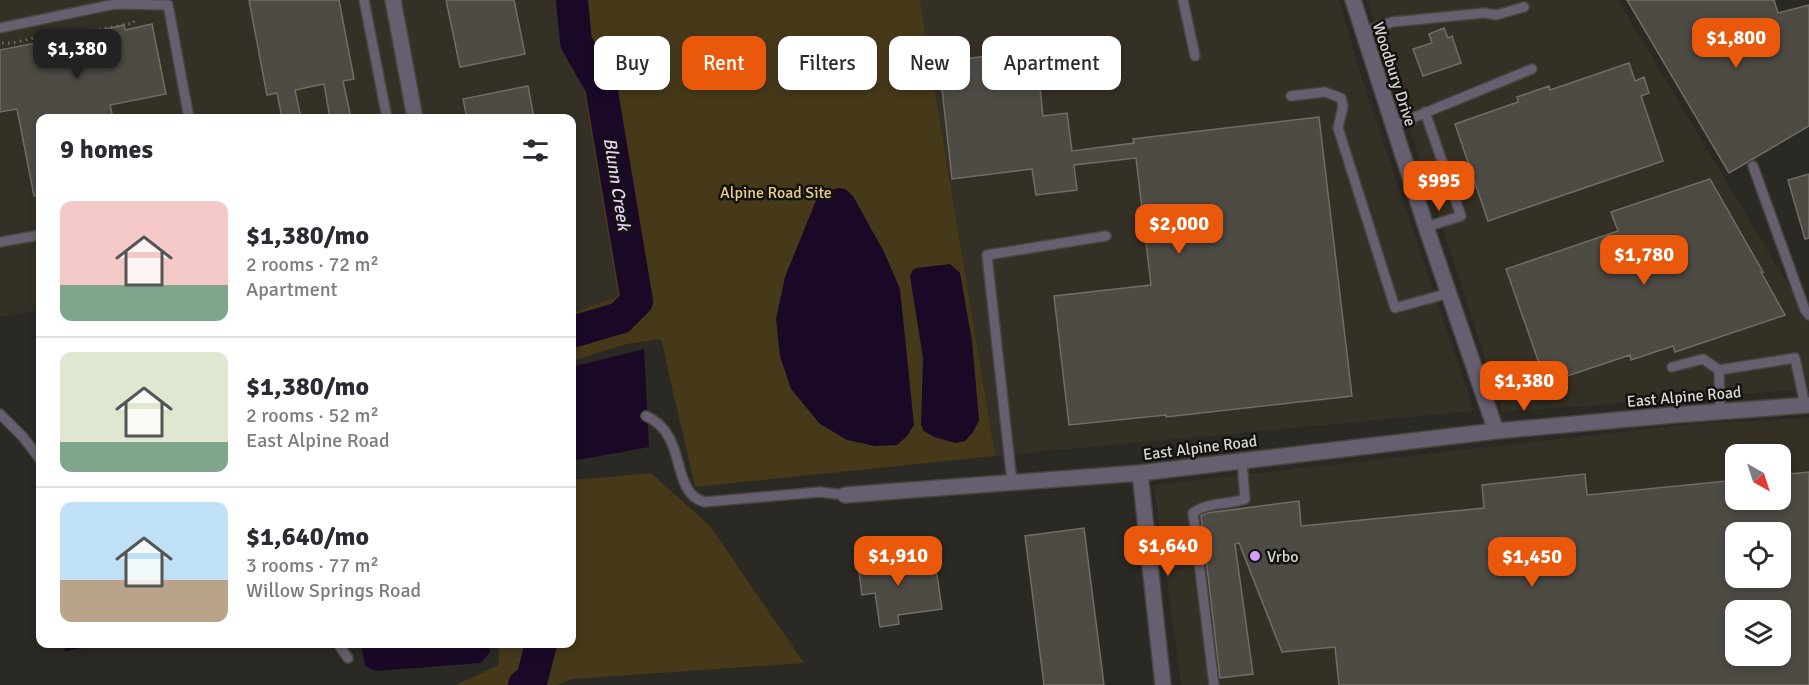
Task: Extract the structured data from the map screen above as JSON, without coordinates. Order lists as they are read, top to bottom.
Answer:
{
  "streets": {
    "street": ["Woodbury Drive", "East Alpine Road"]
  },
  "crossings": [
    ["Woodbury Drive", "East Alpine Road"]
  ],
  "water": ["Blunn Creek"],
  "parks": ["Alpine Road Site"],
  "places": ["Vrbo"],
  "north": "bottom right",
  "page": {
    "price": [
      "$1,800",
      "$1,380",
      "$995",
      "$2,000",
      "$1,780",
      "$1,380",
      "$1,640",
      "$1,910",
      "$1,450"
    ],
    "chip": [
      "Buy",
      "Rent",
      "Filters",
      "New",
      "Apartment"
    ],
    "heading": "9 homes",
    "list": [
      {
        "name": "$1,380/mo",
        "note": "2 rooms · 72 m² · Apartment"
      },
      {
        "name": "$1,380/mo",
        "note": "2 rooms · 52 m² · East Alpine Road"
      },
      {
        "name": "$1,640/mo",
        "note": "3 rooms · 77 m² · Willow Springs Road"
      }
    ]
  }
}
